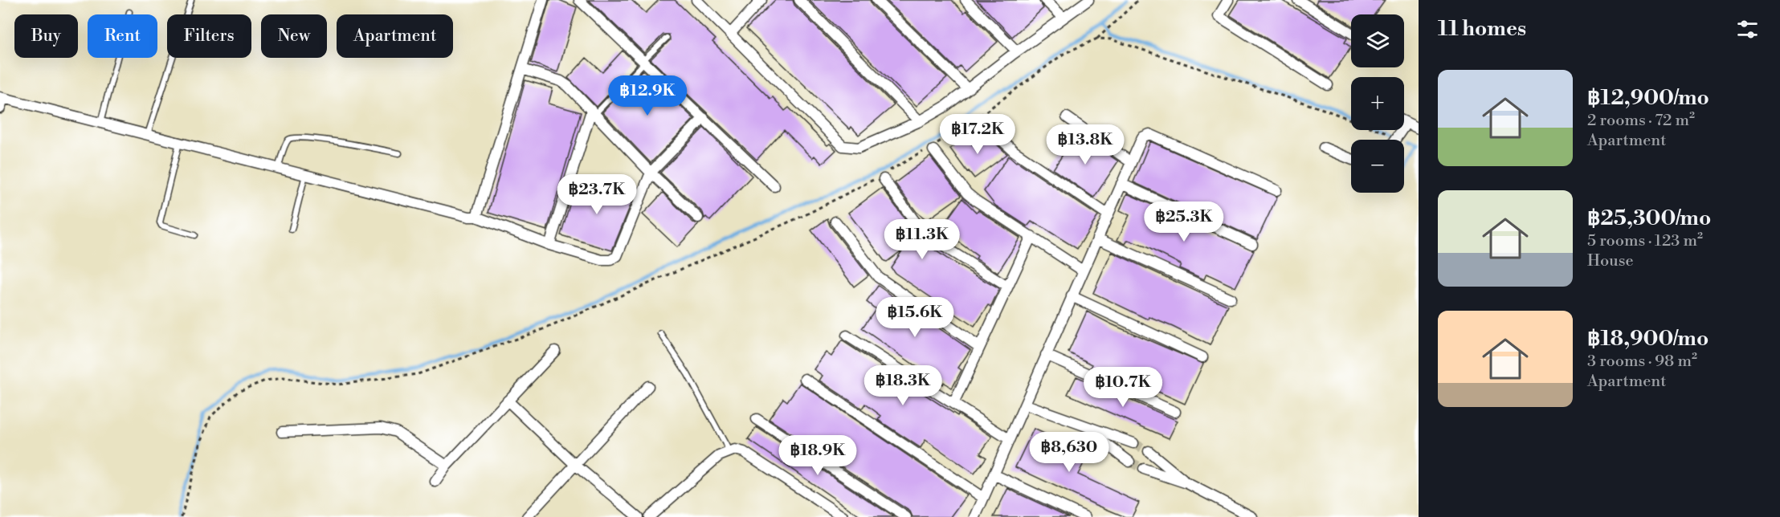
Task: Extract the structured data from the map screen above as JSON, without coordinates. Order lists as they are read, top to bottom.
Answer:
{
  "page": {
    "heading": "11 homes",
    "map_buttons": ["+", "−"],
    "chip": [
      "Buy",
      "Rent",
      "Filters",
      "New",
      "Apartment"
    ],
    "list": [
      {
        "name": "฿12,900/mo",
        "note": "2 rooms · 72 m² · Apartment"
      },
      {
        "name": "฿25,300/mo",
        "note": "5 rooms · 123 m² · House"
      },
      {
        "name": "฿18,900/mo",
        "note": "3 rooms · 98 m² · Apartment"
      }
    ],
    "price": [
      "฿12.9K",
      "฿17.2K",
      "฿13.8K",
      "฿23.7K",
      "฿25.3K",
      "฿11.3K",
      "฿15.6K",
      "฿18.3K",
      "฿10.7K",
      "฿8,630",
      "฿18.9K"
    ]
  }
}
